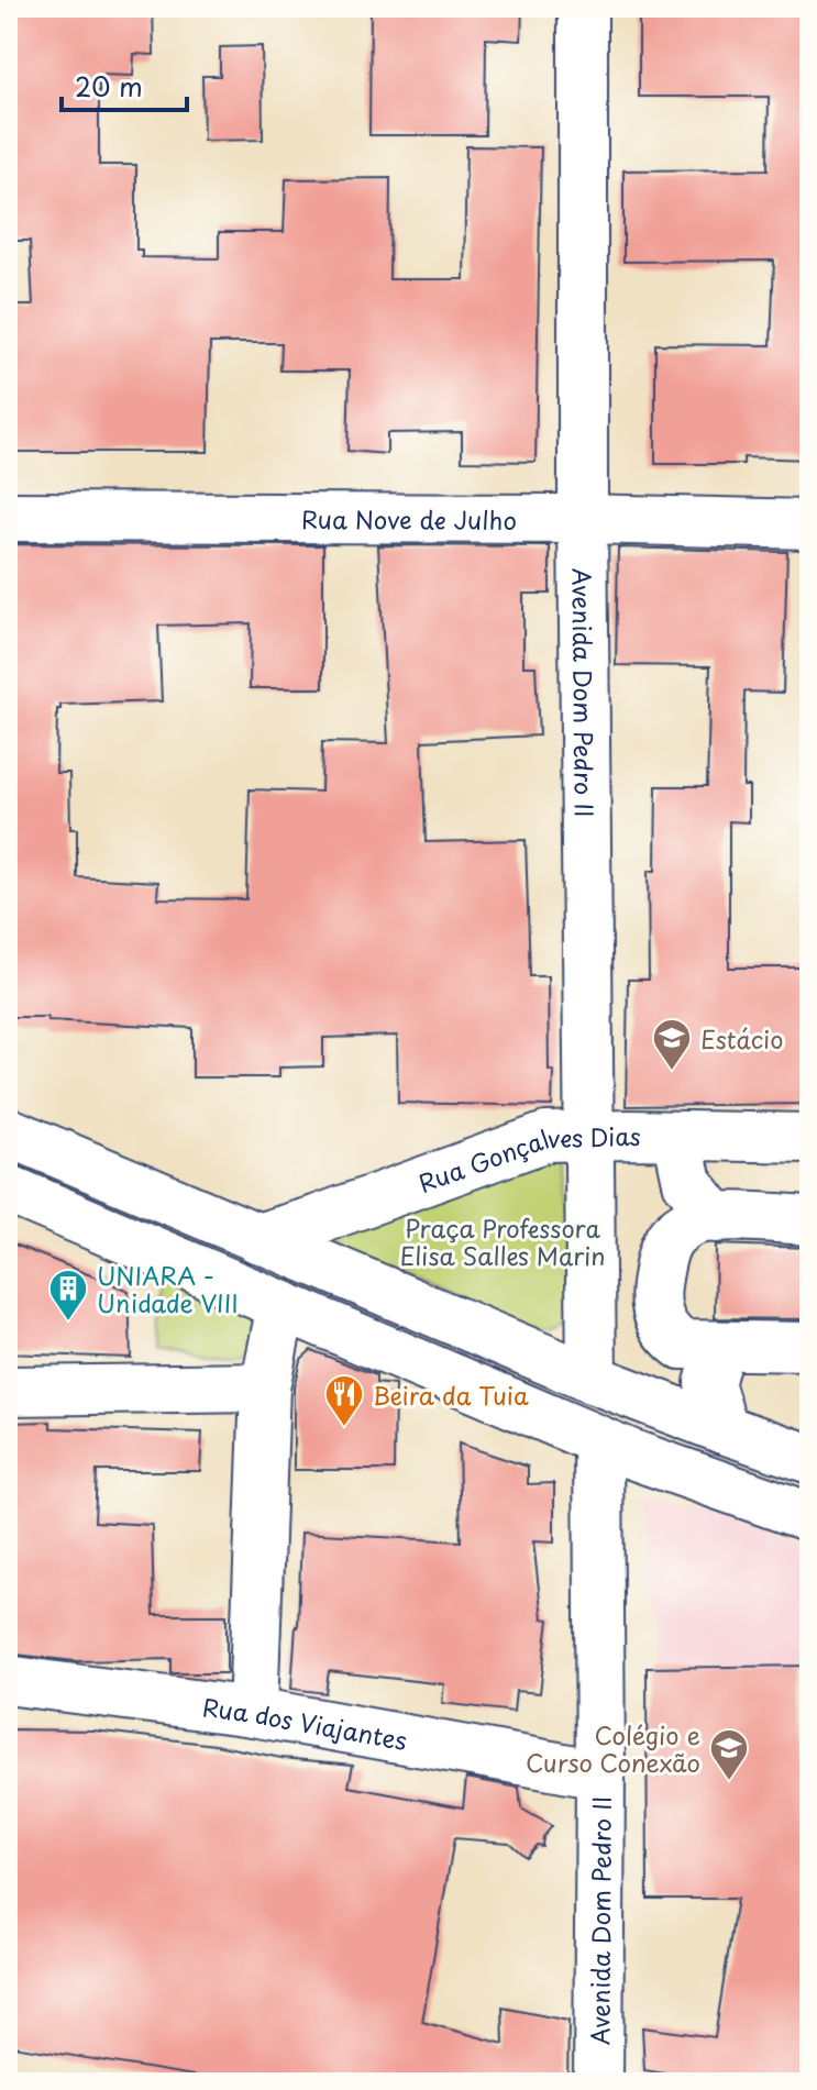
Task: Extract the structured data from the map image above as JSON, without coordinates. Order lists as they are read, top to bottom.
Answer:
{
  "streets": {
    "street": [
      "Rua Nove de Julho",
      "Avenida Dom Pedro II",
      "Rua Gonçalves Dias",
      "Rua dos Viajantes"
    ]
  },
  "crossings": [
    ["Rua Nove de Julho", "Avenida Dom Pedro II"],
    ["Avenida Dom Pedro II", "Rua Gonçalves Dias"],
    ["Avenida Dom Pedro II", "Rua dos Viajantes"]
  ],
  "parks": ["Praça Professora Elisa Salles Marin"],
  "places": {
    "school or university": ["Estácio", "Colégio e Curso Conexão"],
    "building": ["UNIARA - Unidade VIII"],
    "restaurant": ["Beira da Tuia"]
  },
  "scale_bar": "20 m"
}
